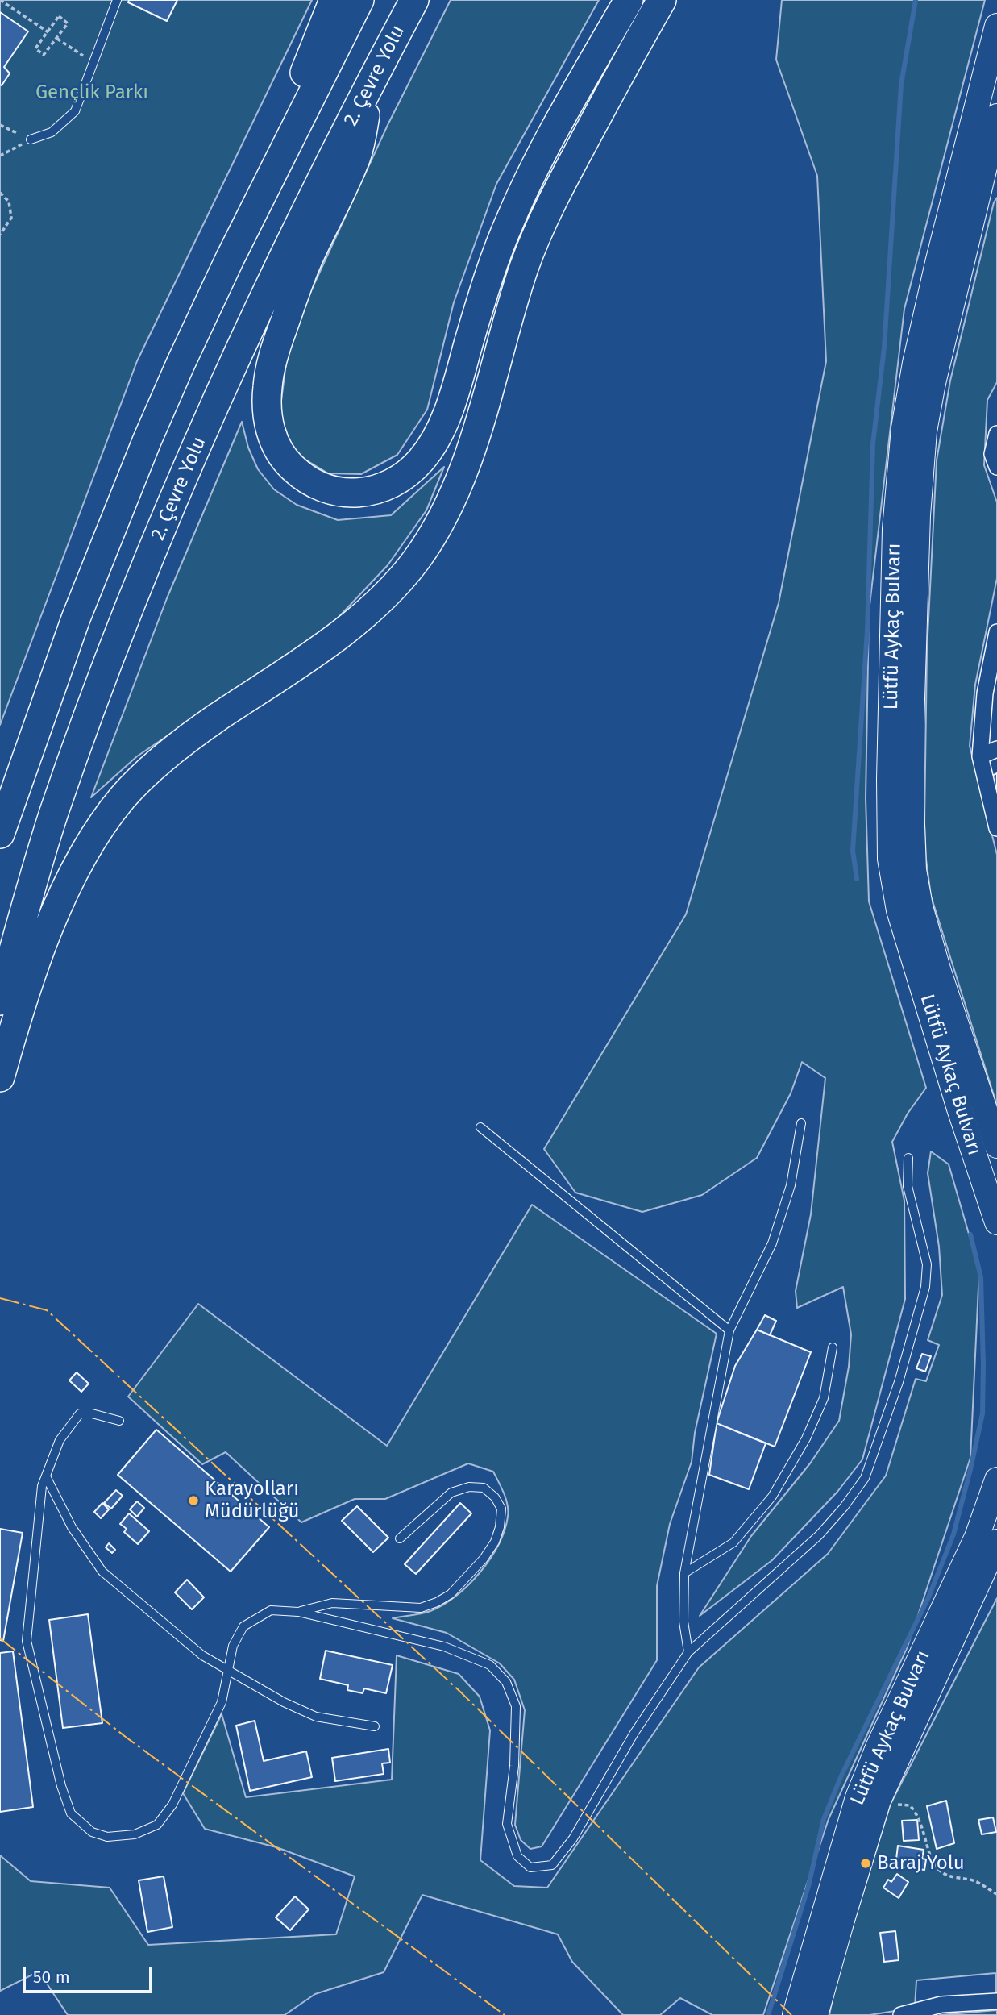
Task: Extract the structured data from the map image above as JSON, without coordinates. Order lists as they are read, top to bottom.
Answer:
{
  "streets": {
    "highway": ["2. Çevre Yolu"],
    "main road": ["Lütfü Aykaç Bulvarı"]
  },
  "parks": ["Gençlik Parkı"],
  "places": ["Karayolları Müdürlüğü", "Baraj Yolu"],
  "scale_bar": "50 m"
}
